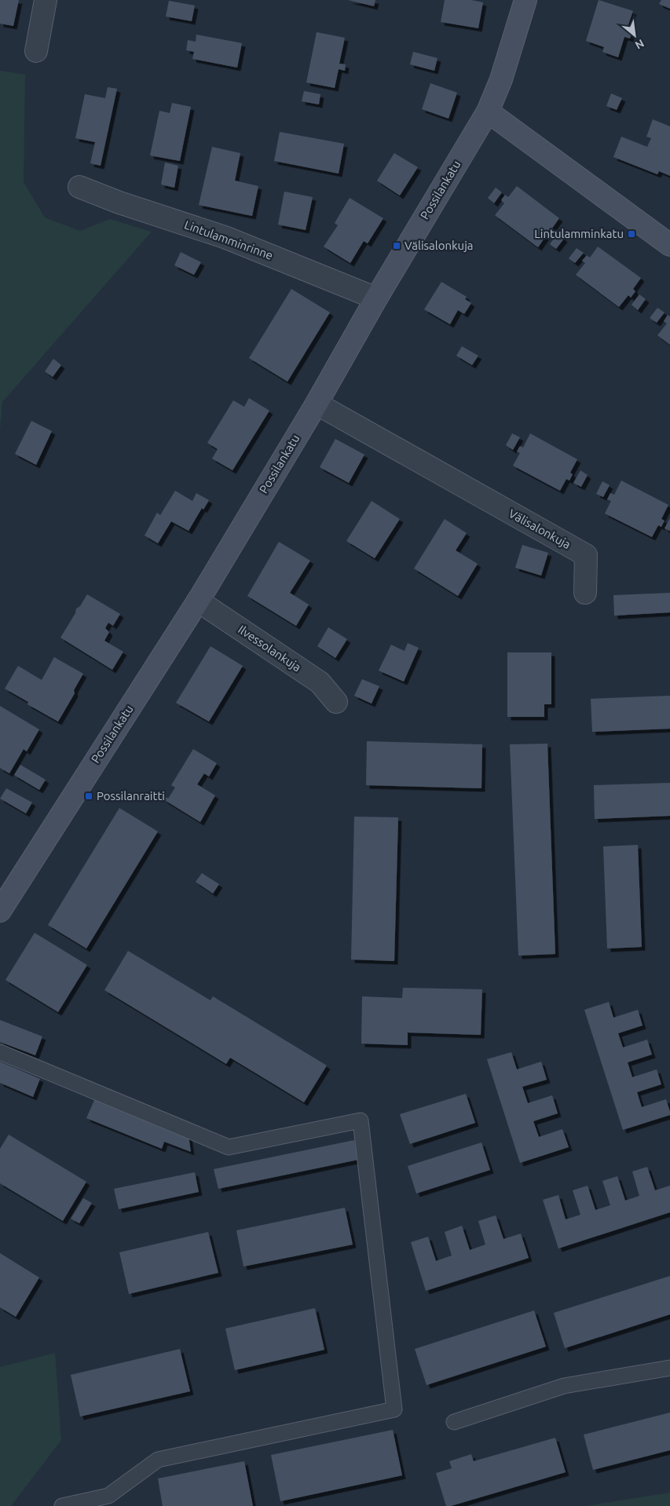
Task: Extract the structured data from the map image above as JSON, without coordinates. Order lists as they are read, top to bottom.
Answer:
{
  "streets": {
    "street": [
      "Possilankatu",
      "Lintulamminrinne",
      "Välisalonkuja",
      "Ilvessolankuja"
    ]
  },
  "crossings": [
    ["Possilankatu", "Lintulamminrinne"],
    ["Possilankatu", "Välisalonkuja"],
    ["Possilankatu", "Ilvessolankuja"]
  ],
  "places": {
    "transit": ["Lintulamminkatu", "Välisalonkuja", "Possilanraitti"]
  },
  "north": "bottom right"
}
